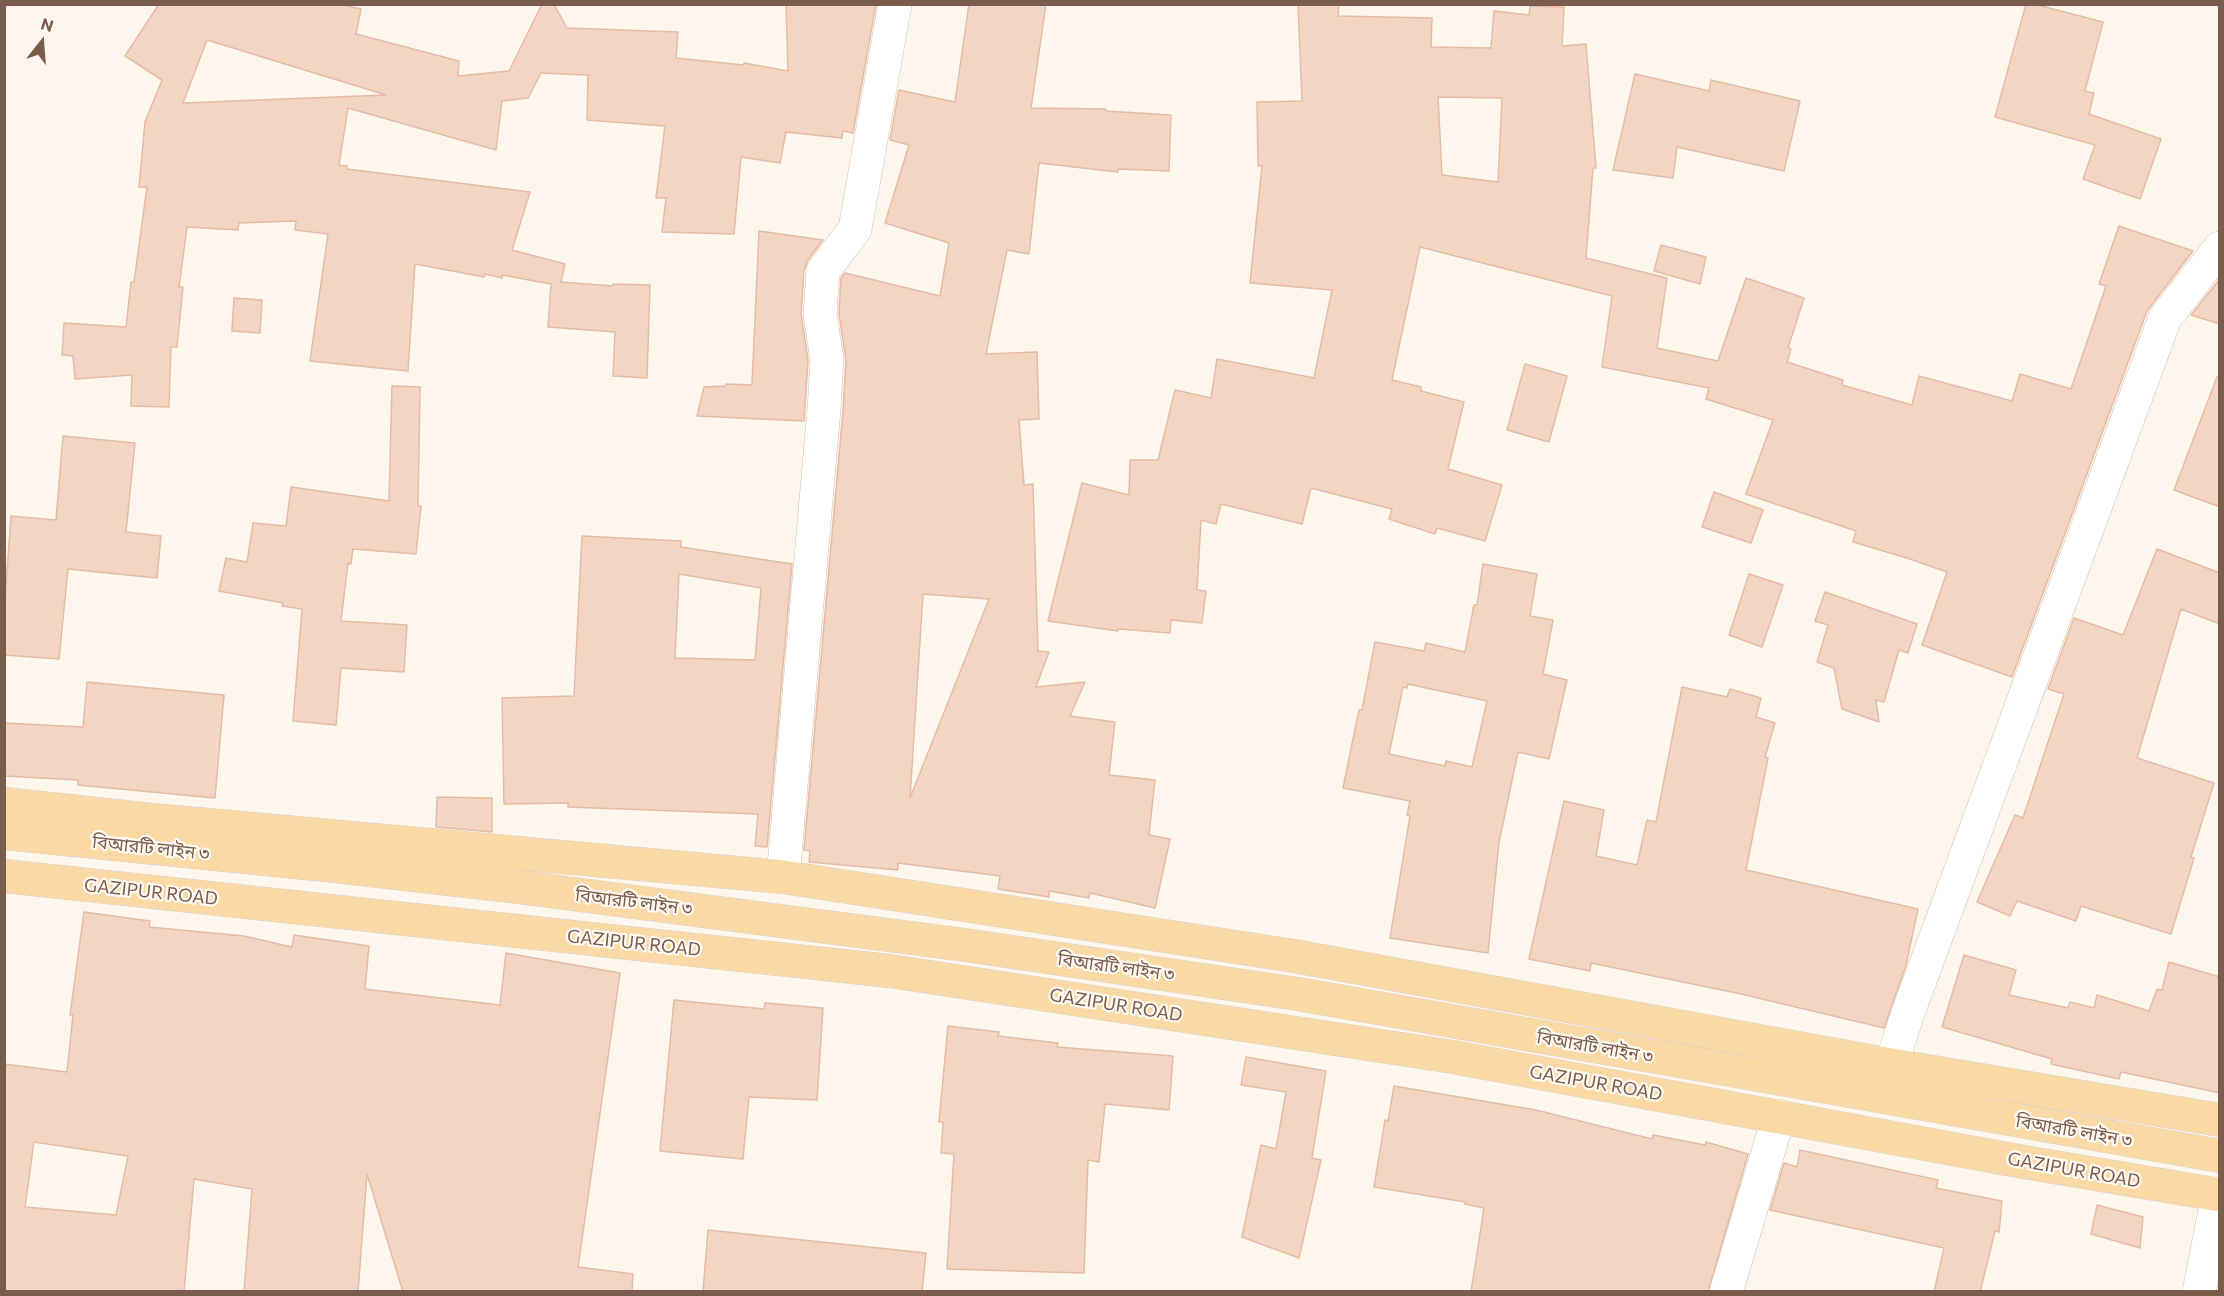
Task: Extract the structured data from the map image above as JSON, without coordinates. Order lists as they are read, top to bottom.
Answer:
{
  "streets": {
    "main road": ["বিআরটি লাইন ৩", "GAZIPUR ROAD"]
  },
  "north": "top"
}
